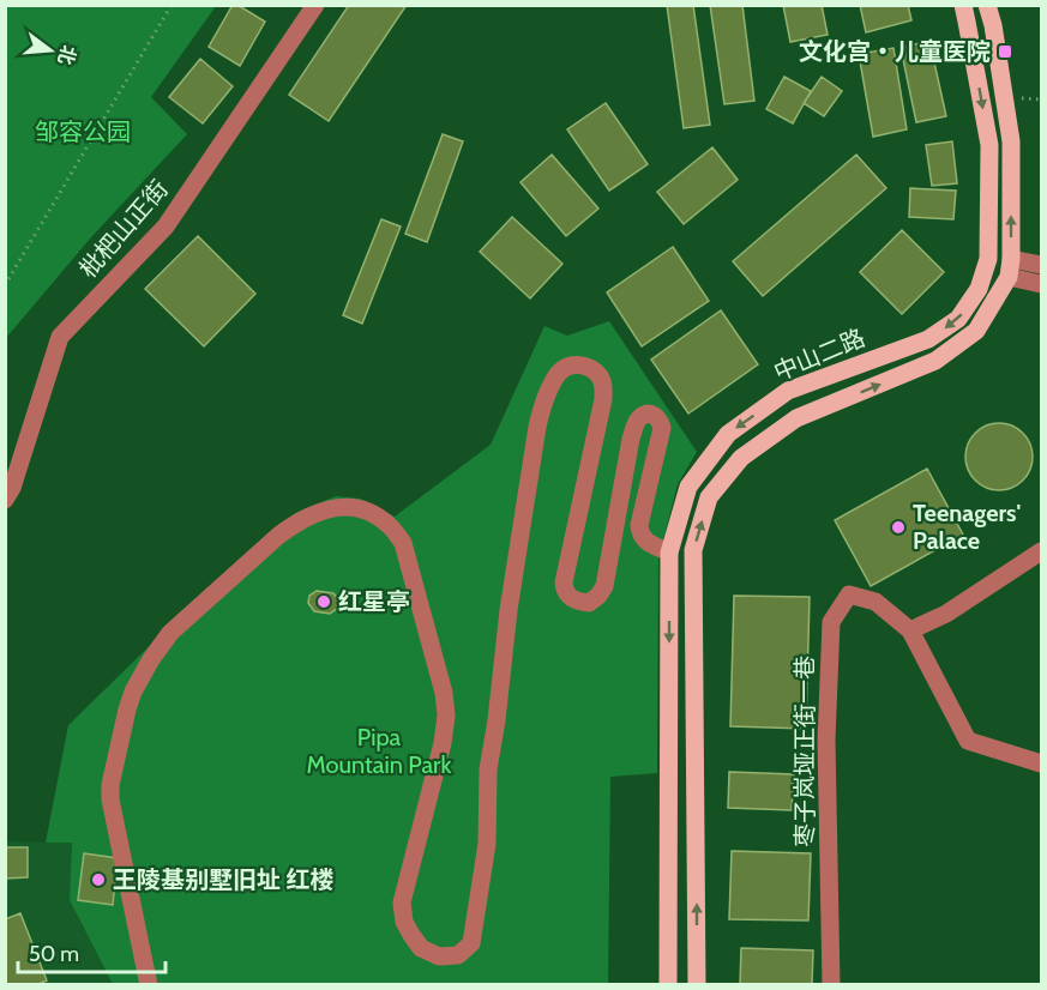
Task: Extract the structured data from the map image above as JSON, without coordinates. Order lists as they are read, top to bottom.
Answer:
{
  "streets": {
    "main road": ["中山二路"],
    "street": ["枇杷山正街", "枣子岚垭正街一巷"]
  },
  "one_way": ["中山二路"],
  "parks": ["邹容公园", "Pipa Mountain Park"],
  "places": {
    "transit": ["文化宫‧儿童医院"],
    "other": ["Teenagers' Palace", "红星亭", "王陵基别墅旧址 红楼"]
  },
  "scale_bar": "50 m",
  "north": "right"
}
